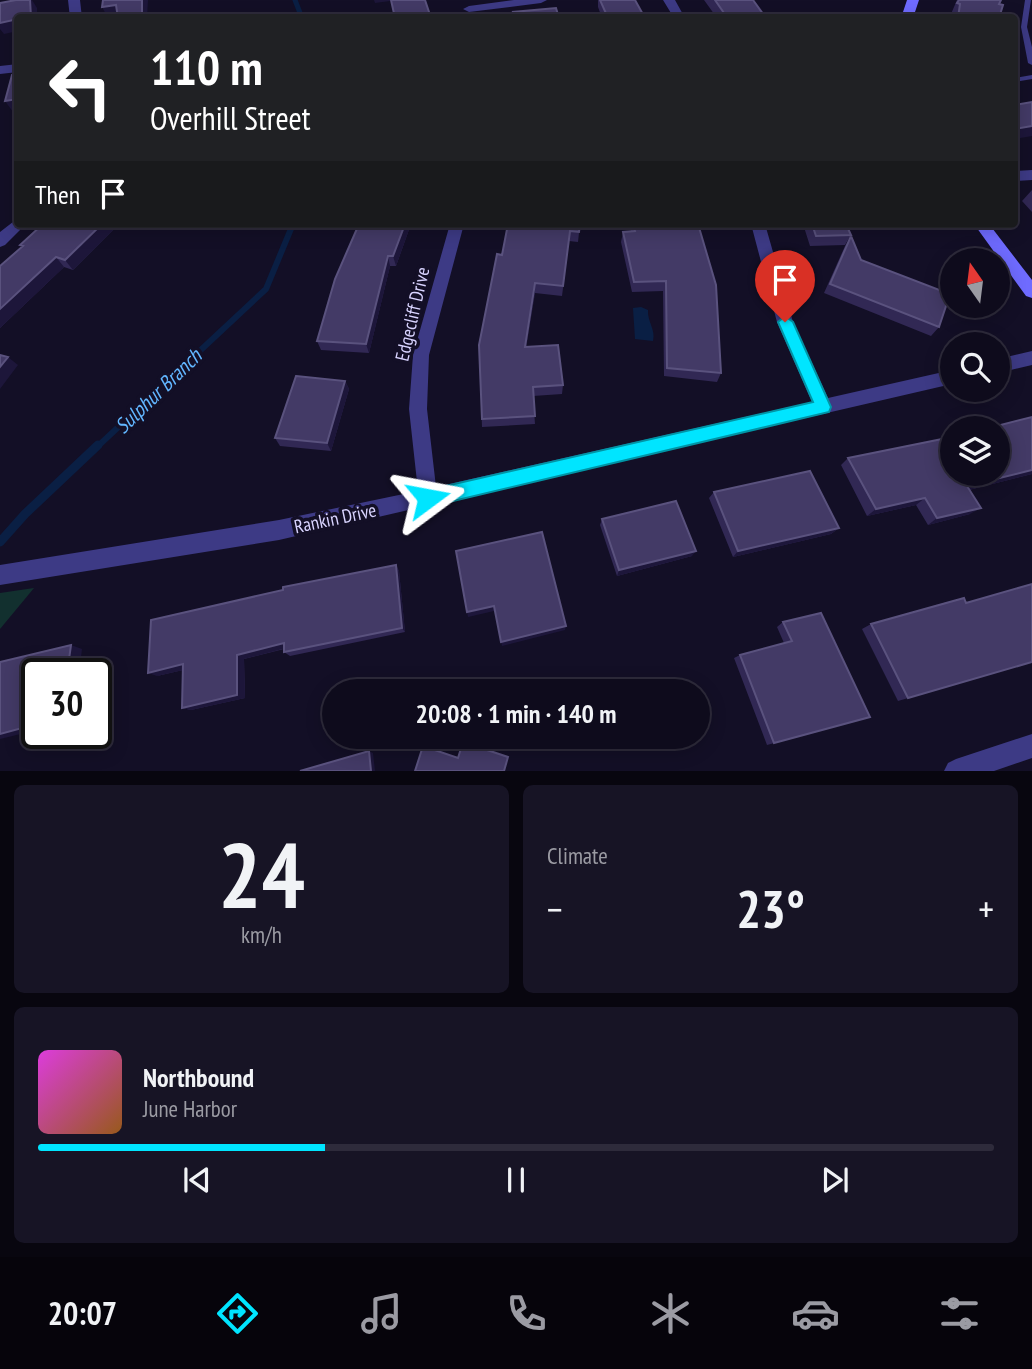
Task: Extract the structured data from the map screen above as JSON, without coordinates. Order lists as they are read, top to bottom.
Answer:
{
  "streets": {
    "street": ["Edgecliff Drive", "Rankin Drive"]
  },
  "crossings": [
    ["Edgecliff Drive", "Rankin Drive"]
  ],
  "water": ["Sulphur Branch"],
  "north": "top",
  "page": {
    "turn": ["110 m", "Overhill Street"],
    "then": "Then",
    "limit": "30",
    "trip": "20:08 · 1 min · 140 m",
    "tile": [
      ["24", "km/h"],
      "Climate"
    ],
    "heat": ["−", "23°", "+"],
    "song": ["Northbound", "June Harbor"],
    "tabs": "20:07"
  }
}
